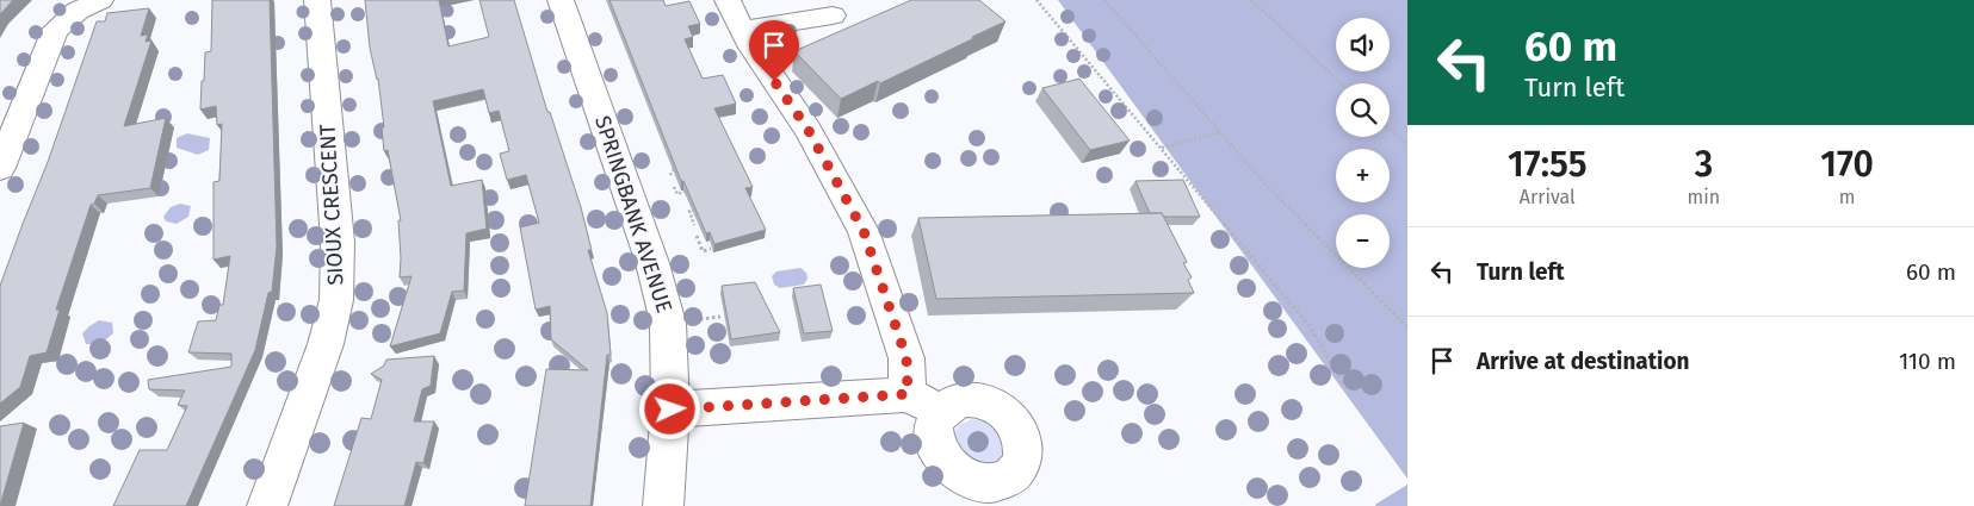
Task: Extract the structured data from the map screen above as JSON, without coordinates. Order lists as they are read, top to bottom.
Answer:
{
  "streets": {
    "street": ["SIOUX CRESCENT", "SPRINGBANK AVENUE"]
  },
  "page": {
    "turn": ["60 m", "Turn left"],
    "map_buttons": ["+", "−"],
    "eta": [
      "17:55",
      "Arrival",
      "3",
      "min",
      "170",
      "m"
    ],
    "list": [
      {
        "name": "Turn left",
        "value": "60 m"
      },
      {
        "name": "Arrive at destination",
        "value": "110 m"
      }
    ]
  }
}
